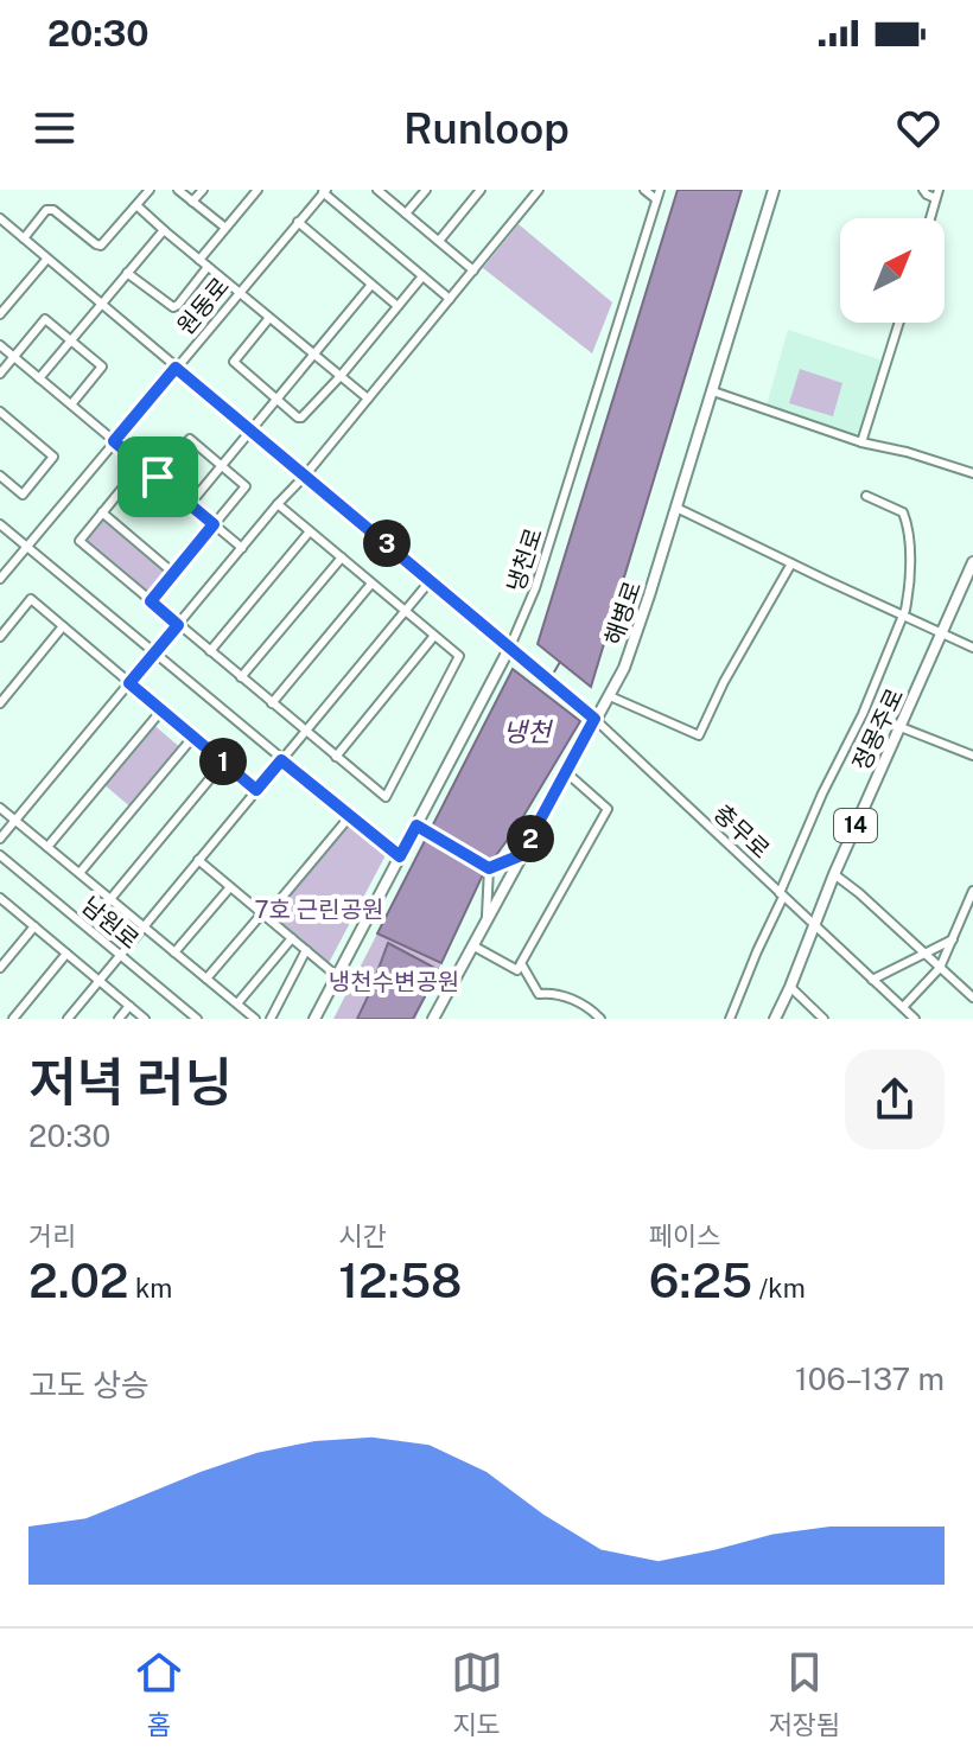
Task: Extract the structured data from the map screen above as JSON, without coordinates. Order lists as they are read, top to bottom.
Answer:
{
  "streets": {
    "main road": [
      "냉천로",
      "해병로",
      "정몽주로",
      "14"
    ],
    "street": ["원동로", "충무로", "남원로"]
  },
  "crossings": [
    ["원동로", "충무로"],
    ["냉천로", "충무로"],
    ["해병로", "충무로"],
    ["정몽주로", "충무로"]
  ],
  "water": ["냉천"],
  "parks": ["7호 근린공원", "냉천수변공원"],
  "north": "top right",
  "page": {
    "status": "20:30",
    "header": "Runloop",
    "pins": ["3", "1", "2"],
    "heading": ["저녁 러닝", "20:30"],
    "stats": [
      ["거리", "2.02 km"],
      ["시간", "12:58"],
      ["페이스", "6:25 /km"]
    ],
    "chart": ["고도 상승", "106–137 m"],
    "tabs": ["홈", "지도", "저장됨"]
  }
}
